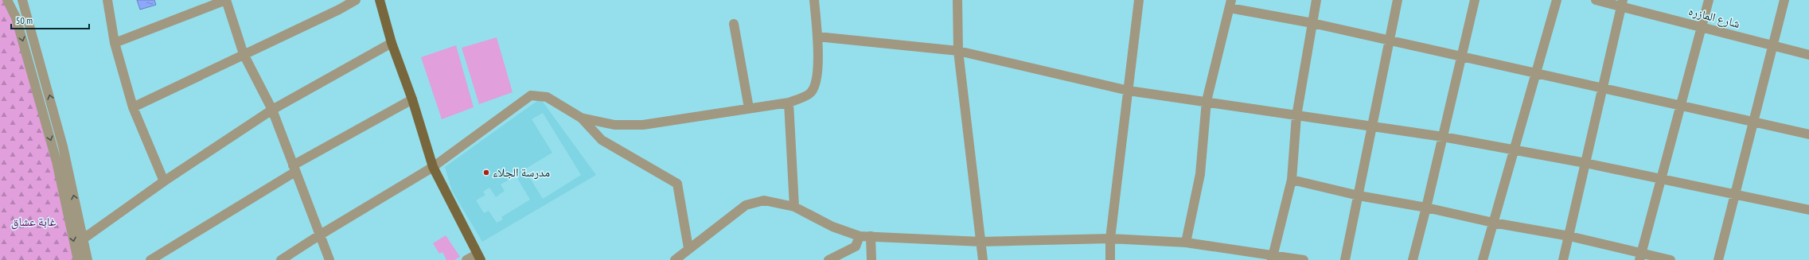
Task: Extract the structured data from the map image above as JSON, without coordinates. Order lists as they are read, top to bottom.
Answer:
{
  "streets": {
    "street": ["شارع المازره"]
  },
  "parks": ["غابة عشاق"],
  "places": ["مدرسة الجلاء"],
  "scale_bar": "50 m"
}
